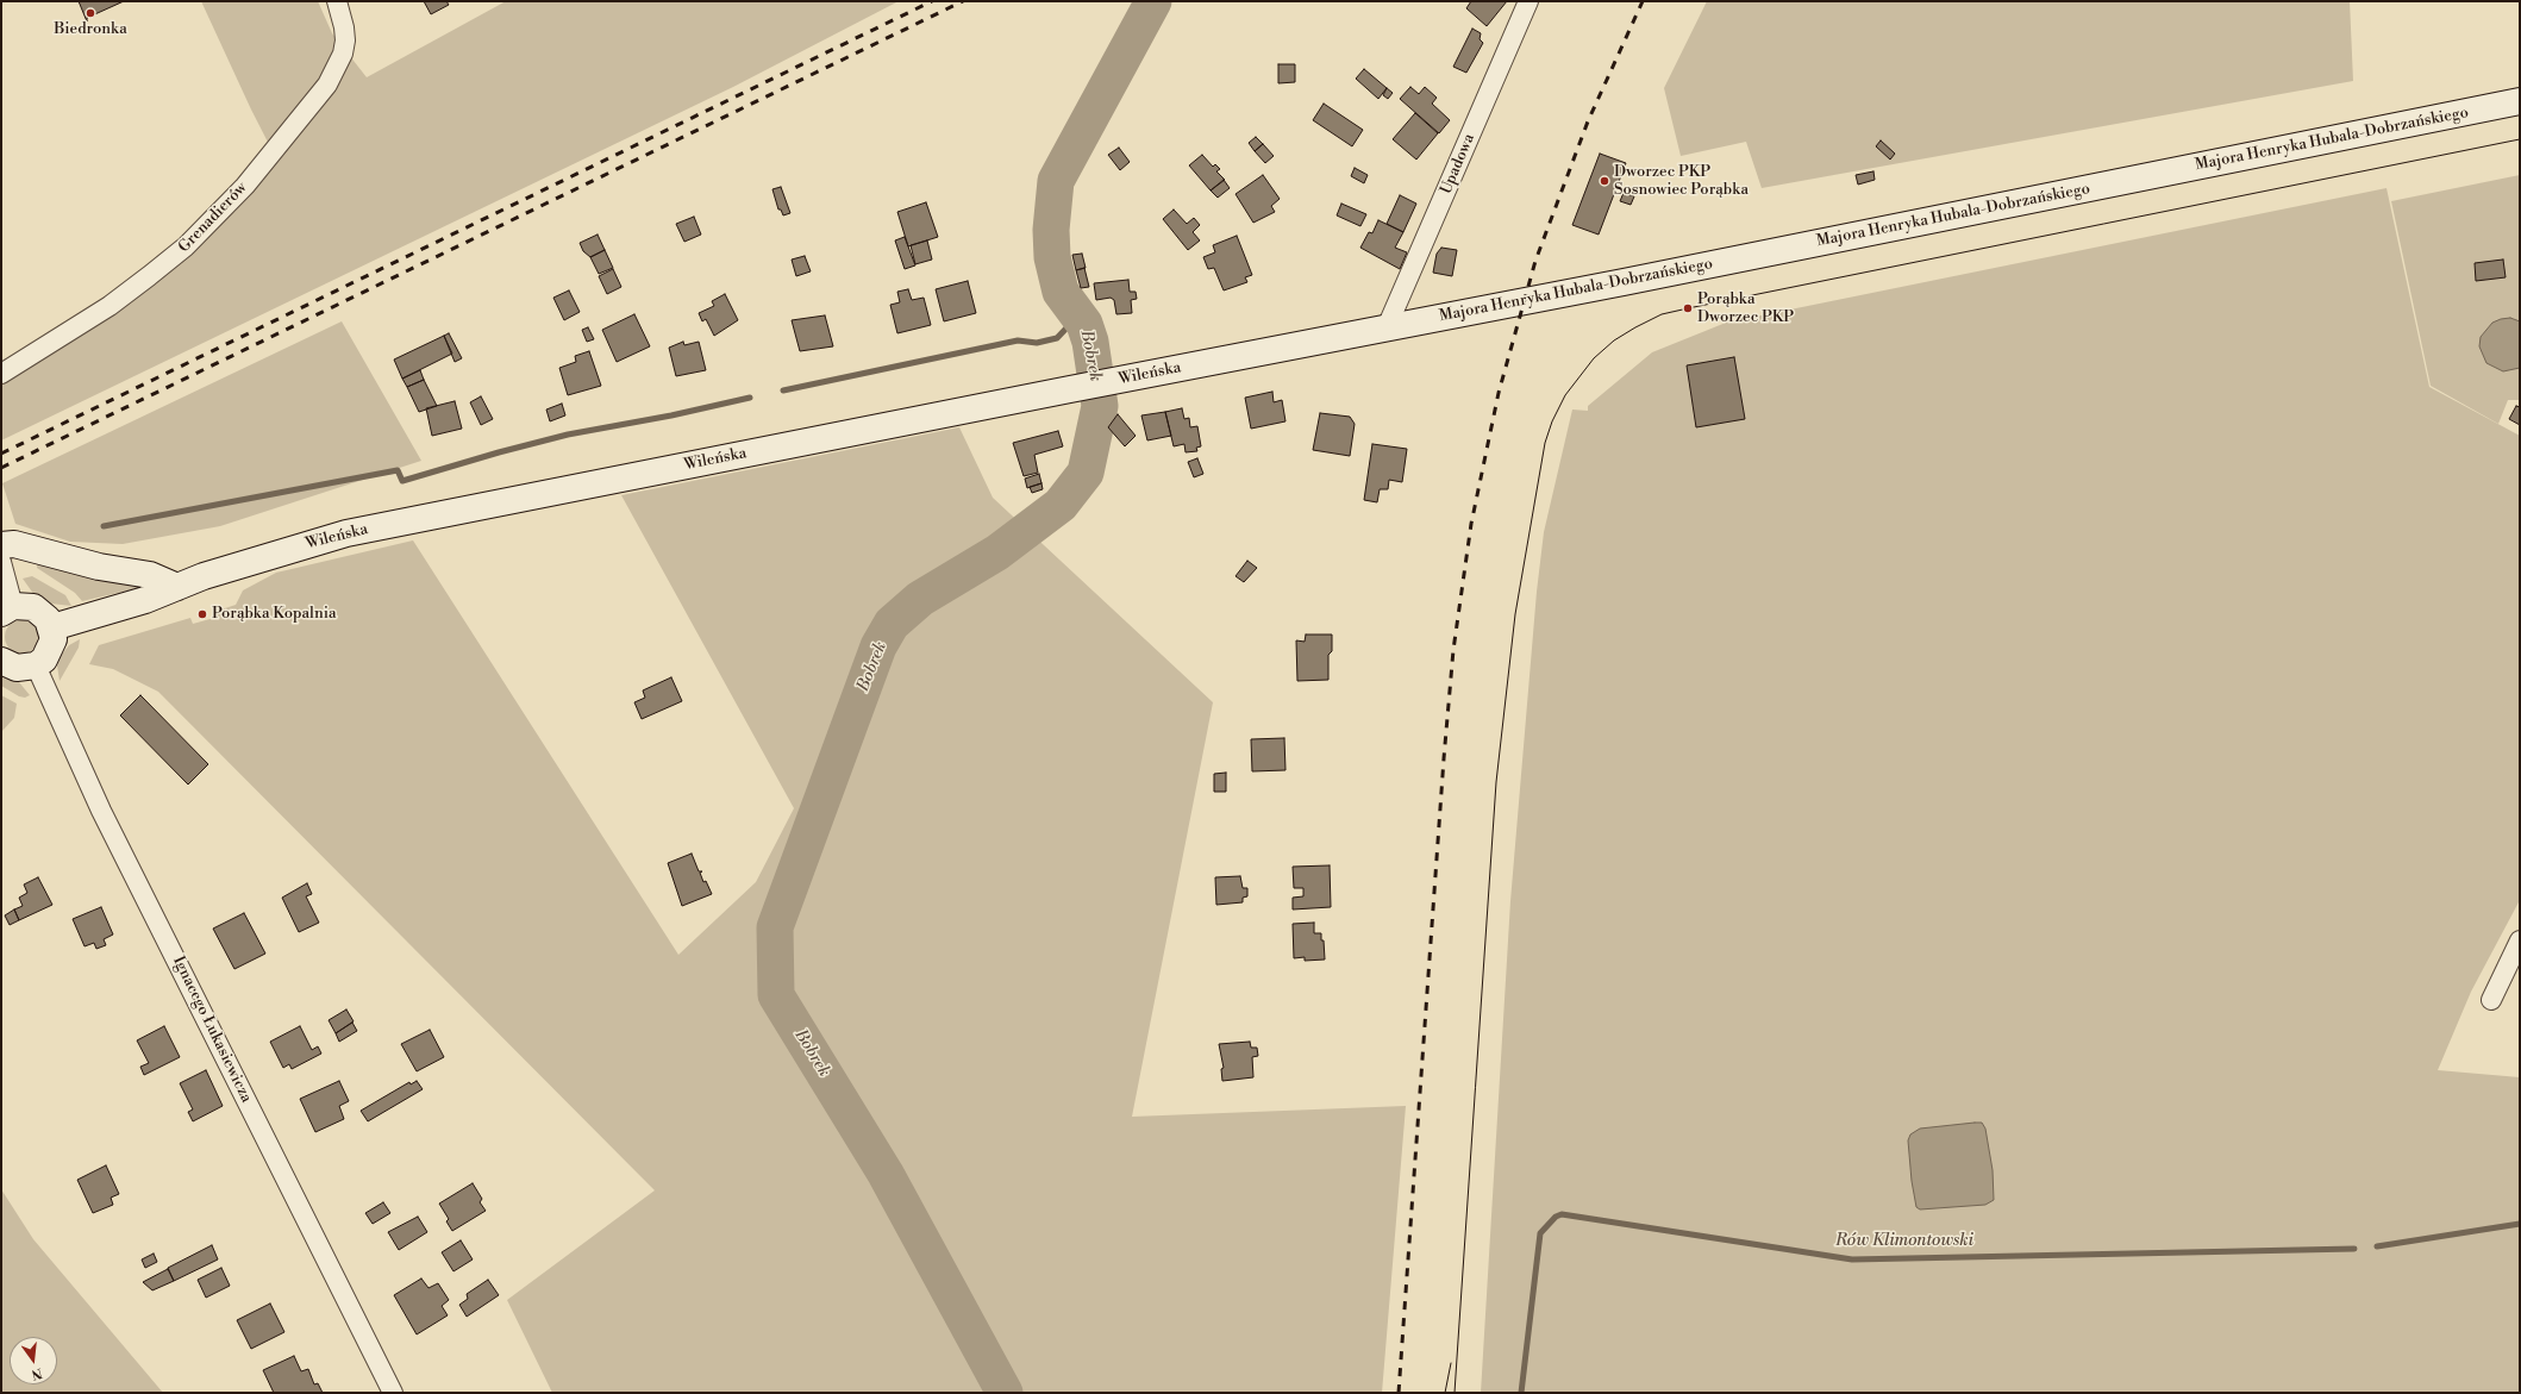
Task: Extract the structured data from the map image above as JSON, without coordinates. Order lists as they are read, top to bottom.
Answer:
{
  "streets": {
    "street": [
      "Majora Henryka Hubala-Dobrzańskiego",
      "Upadowa",
      "Grenadierów",
      "Wileńska",
      "Ignacego Łukasiewicza"
    ]
  },
  "crossings": [
    ["Majora Henryka Hubala-Dobrzańskiego", "Upadowa"],
    ["Majora Henryka Hubala-Dobrzańskiego", "Wileńska"],
    ["Upadowa", "Wileńska"]
  ],
  "water": ["Bobrek", "Rów Klimontowski"],
  "places": [
    "Biedronka",
    "Dworzec PKP Sosnowiec Porąbka",
    "Porąbka Dworzec PKP",
    "Porąbka Kopalnia"
  ],
  "north": "bottom"
}
